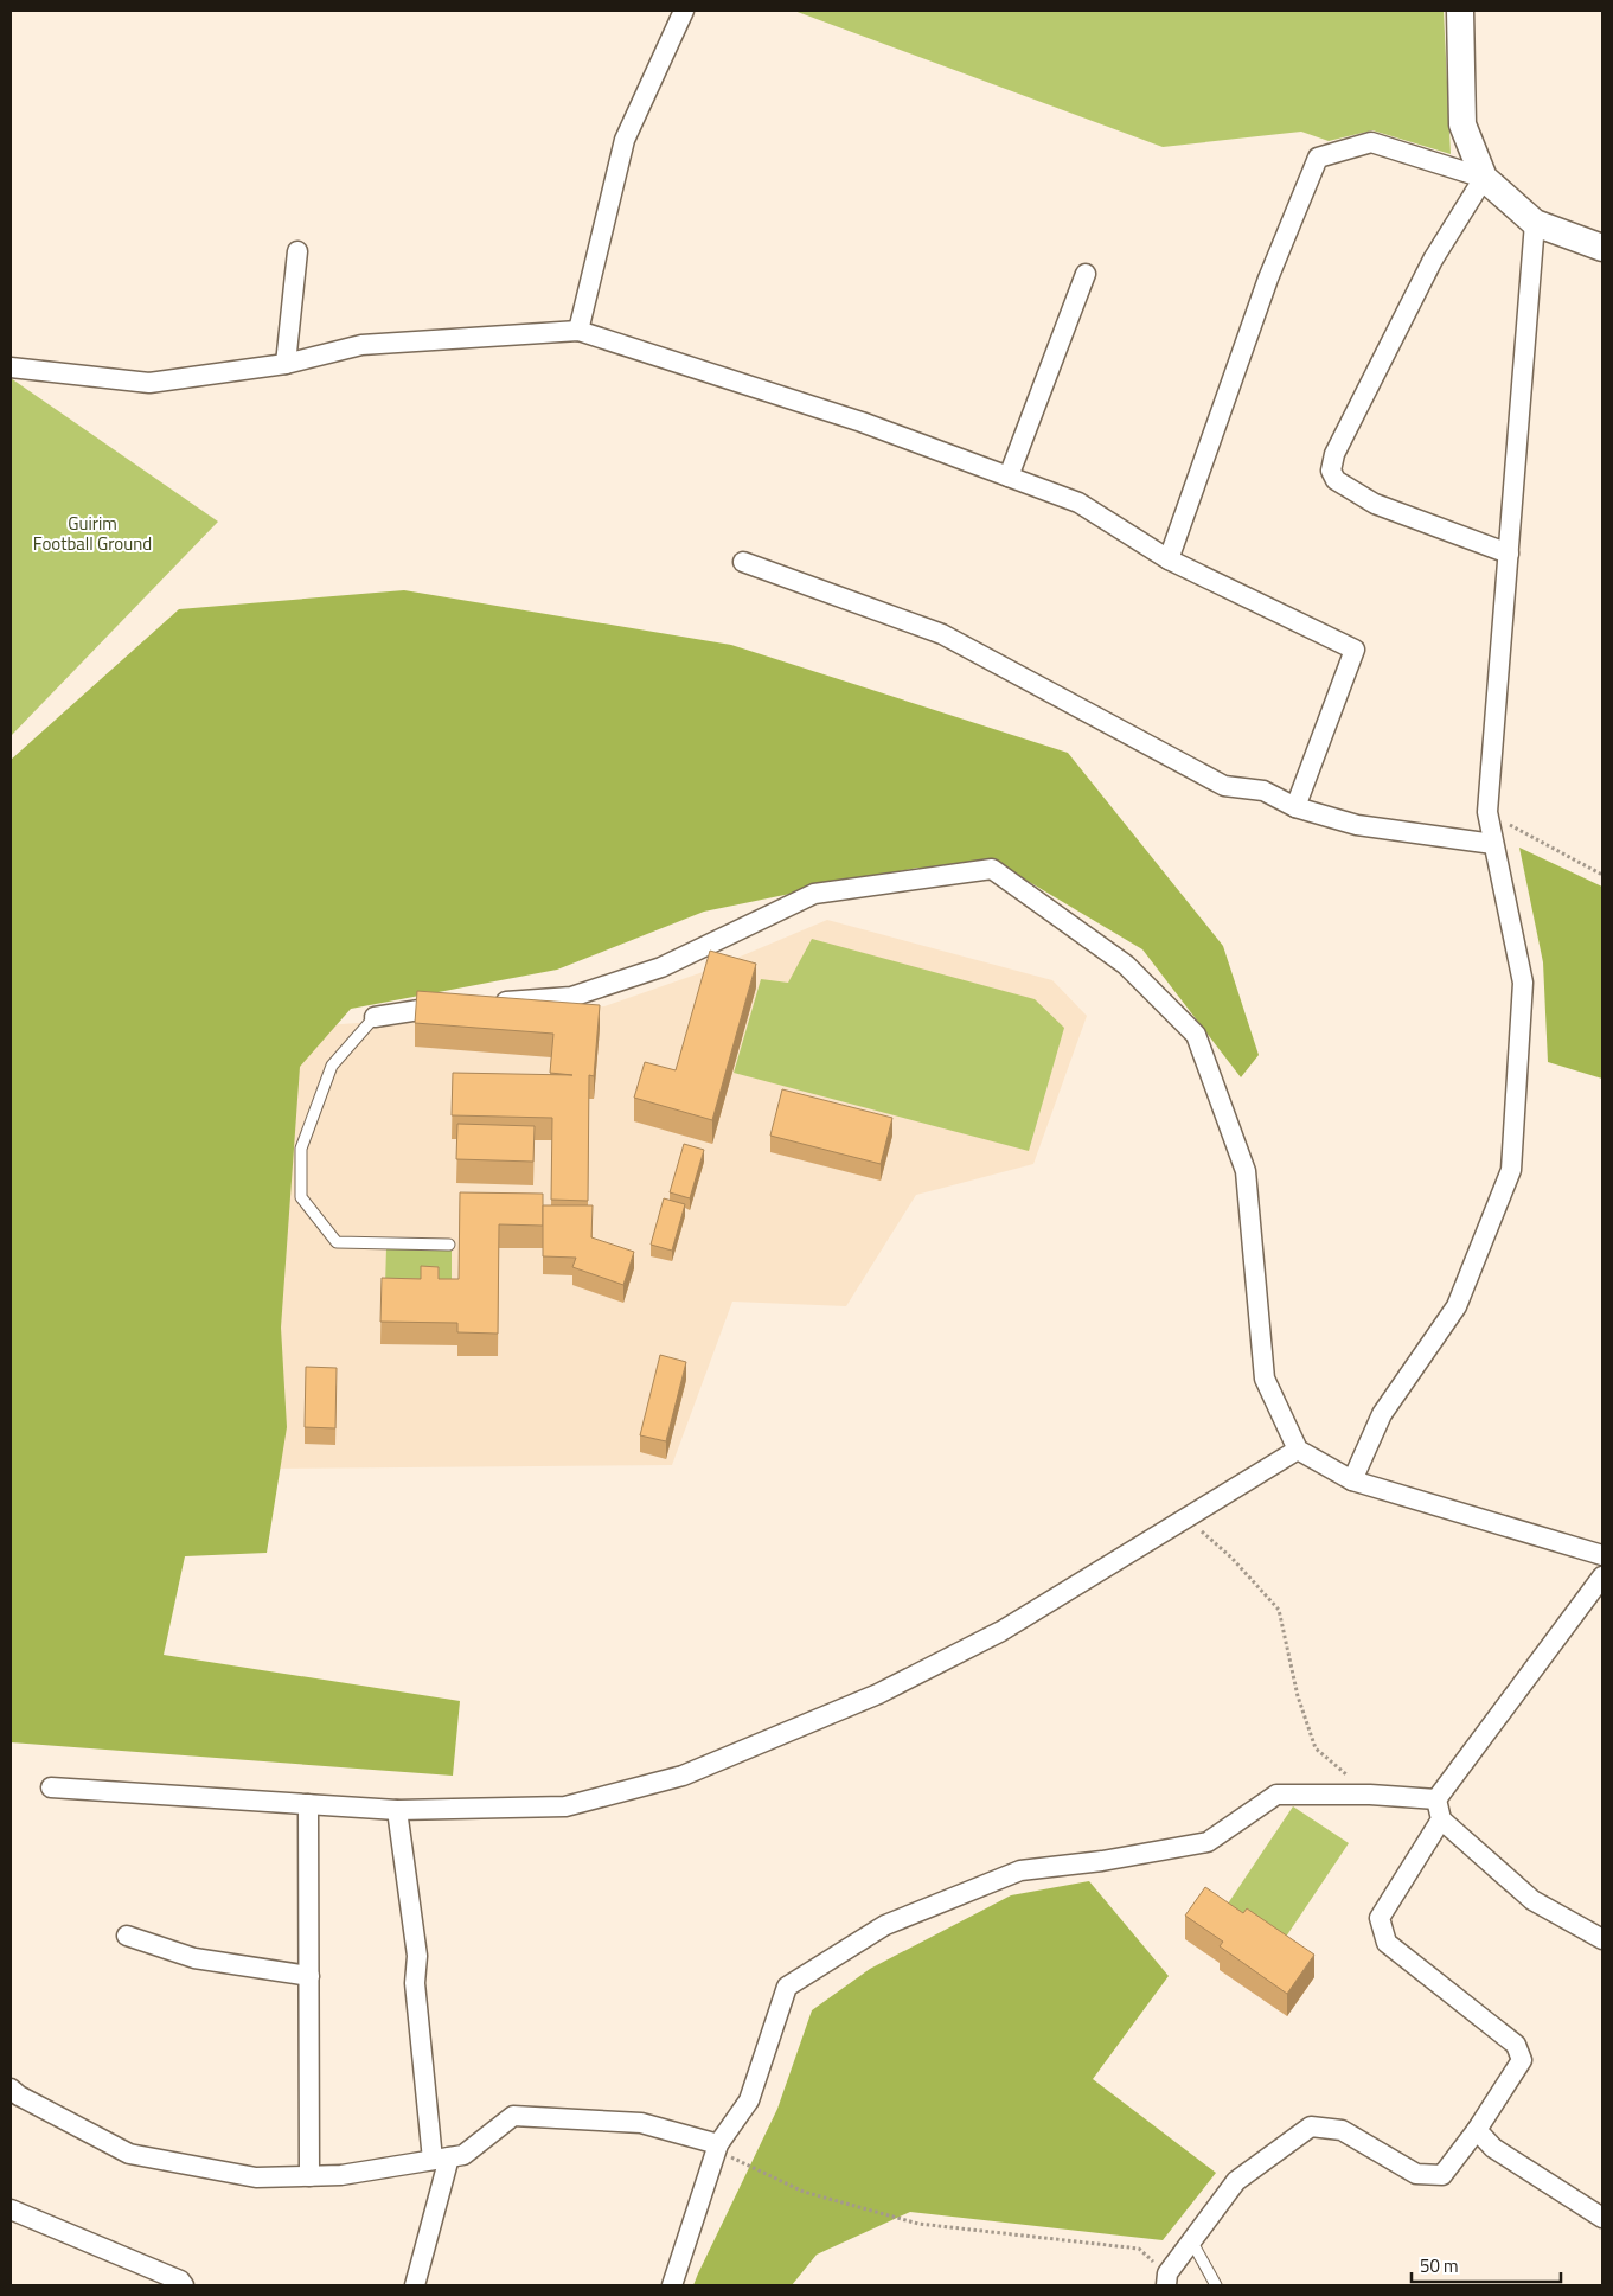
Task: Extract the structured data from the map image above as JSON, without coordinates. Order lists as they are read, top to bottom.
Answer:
{
  "parks": ["Guirim Football Ground"],
  "scale_bar": "50 m"
}
